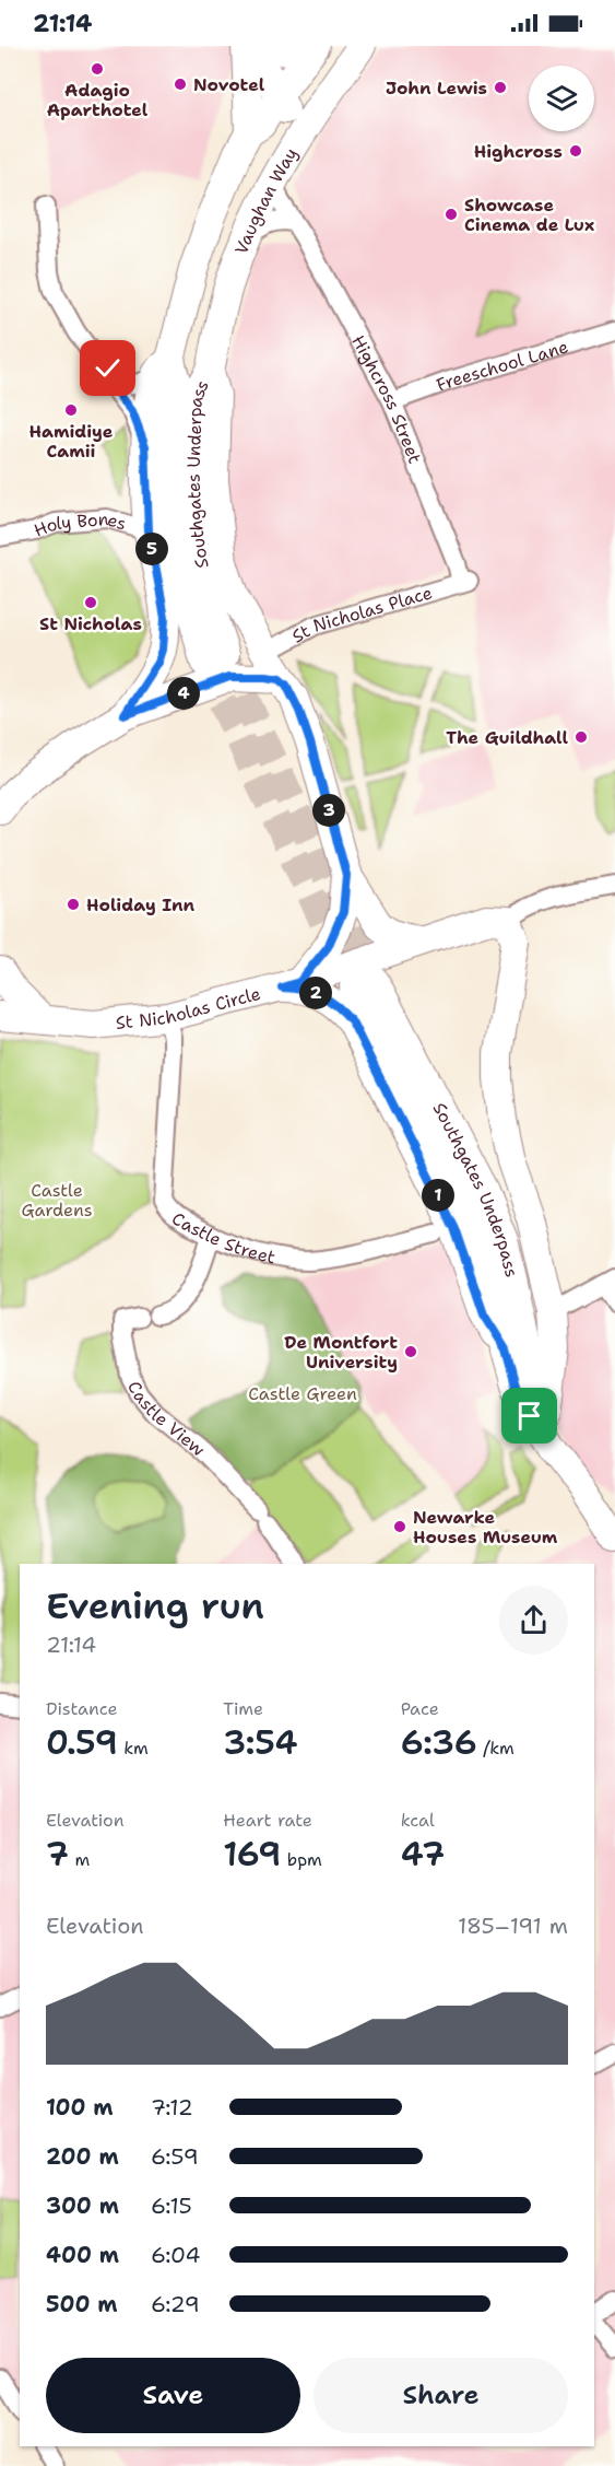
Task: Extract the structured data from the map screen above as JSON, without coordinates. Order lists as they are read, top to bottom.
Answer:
{
  "streets": {
    "main road": ["Vaughan Way", "Southgates Underpass", "St Nicholas Circle"],
    "street": [
      "Freeschool Lane",
      "Highcross Street",
      "Holy Bones",
      "St Nicholas Place",
      "Castle Street",
      "Castle View"
    ]
  },
  "crossings": [
    ["Vaughan Way", "Highcross Street"],
    ["Vaughan Way", "Southgates Underpass"],
    ["Freeschool Lane", "Highcross Street"],
    ["Highcross Street", "St Nicholas Place"],
    ["St Nicholas Circle", "Castle Street"]
  ],
  "parks": ["Castle Gardens", "Castle Green"],
  "places": [
    "Adagio Aparthotel",
    "Novotel",
    "John Lewis",
    "Highcross",
    "Showcase Cinema de Lux",
    "Hamidiye Camii",
    "St Nicholas",
    "The Guildhall",
    "Holiday Inn",
    "De Montfort University",
    "Newarke Houses Museum"
  ],
  "page": {
    "status": "21:14",
    "pins": [
      "5",
      "4",
      "3",
      "2",
      "1"
    ],
    "heading": ["Evening run", "21:14"],
    "stats": [
      ["Distance", "0.59 km"],
      ["Time", "3:54"],
      ["Pace", "6:36 /km"],
      ["Elevation", "7 m"],
      ["Heart rate", "169 bpm"],
      ["kcal", "47"]
    ],
    "chart": ["Elevation", "185–191 m"],
    "list": [
      {
        "name": "100 m",
        "note": "7:12"
      },
      {
        "name": "200 m",
        "note": "6:59"
      },
      {
        "name": "300 m",
        "note": "6:15"
      },
      {
        "name": "400 m",
        "note": "6:04"
      },
      {
        "name": "500 m",
        "note": "6:29"
      }
    ],
    "buttons": ["Save", "Share"]
  }
}
